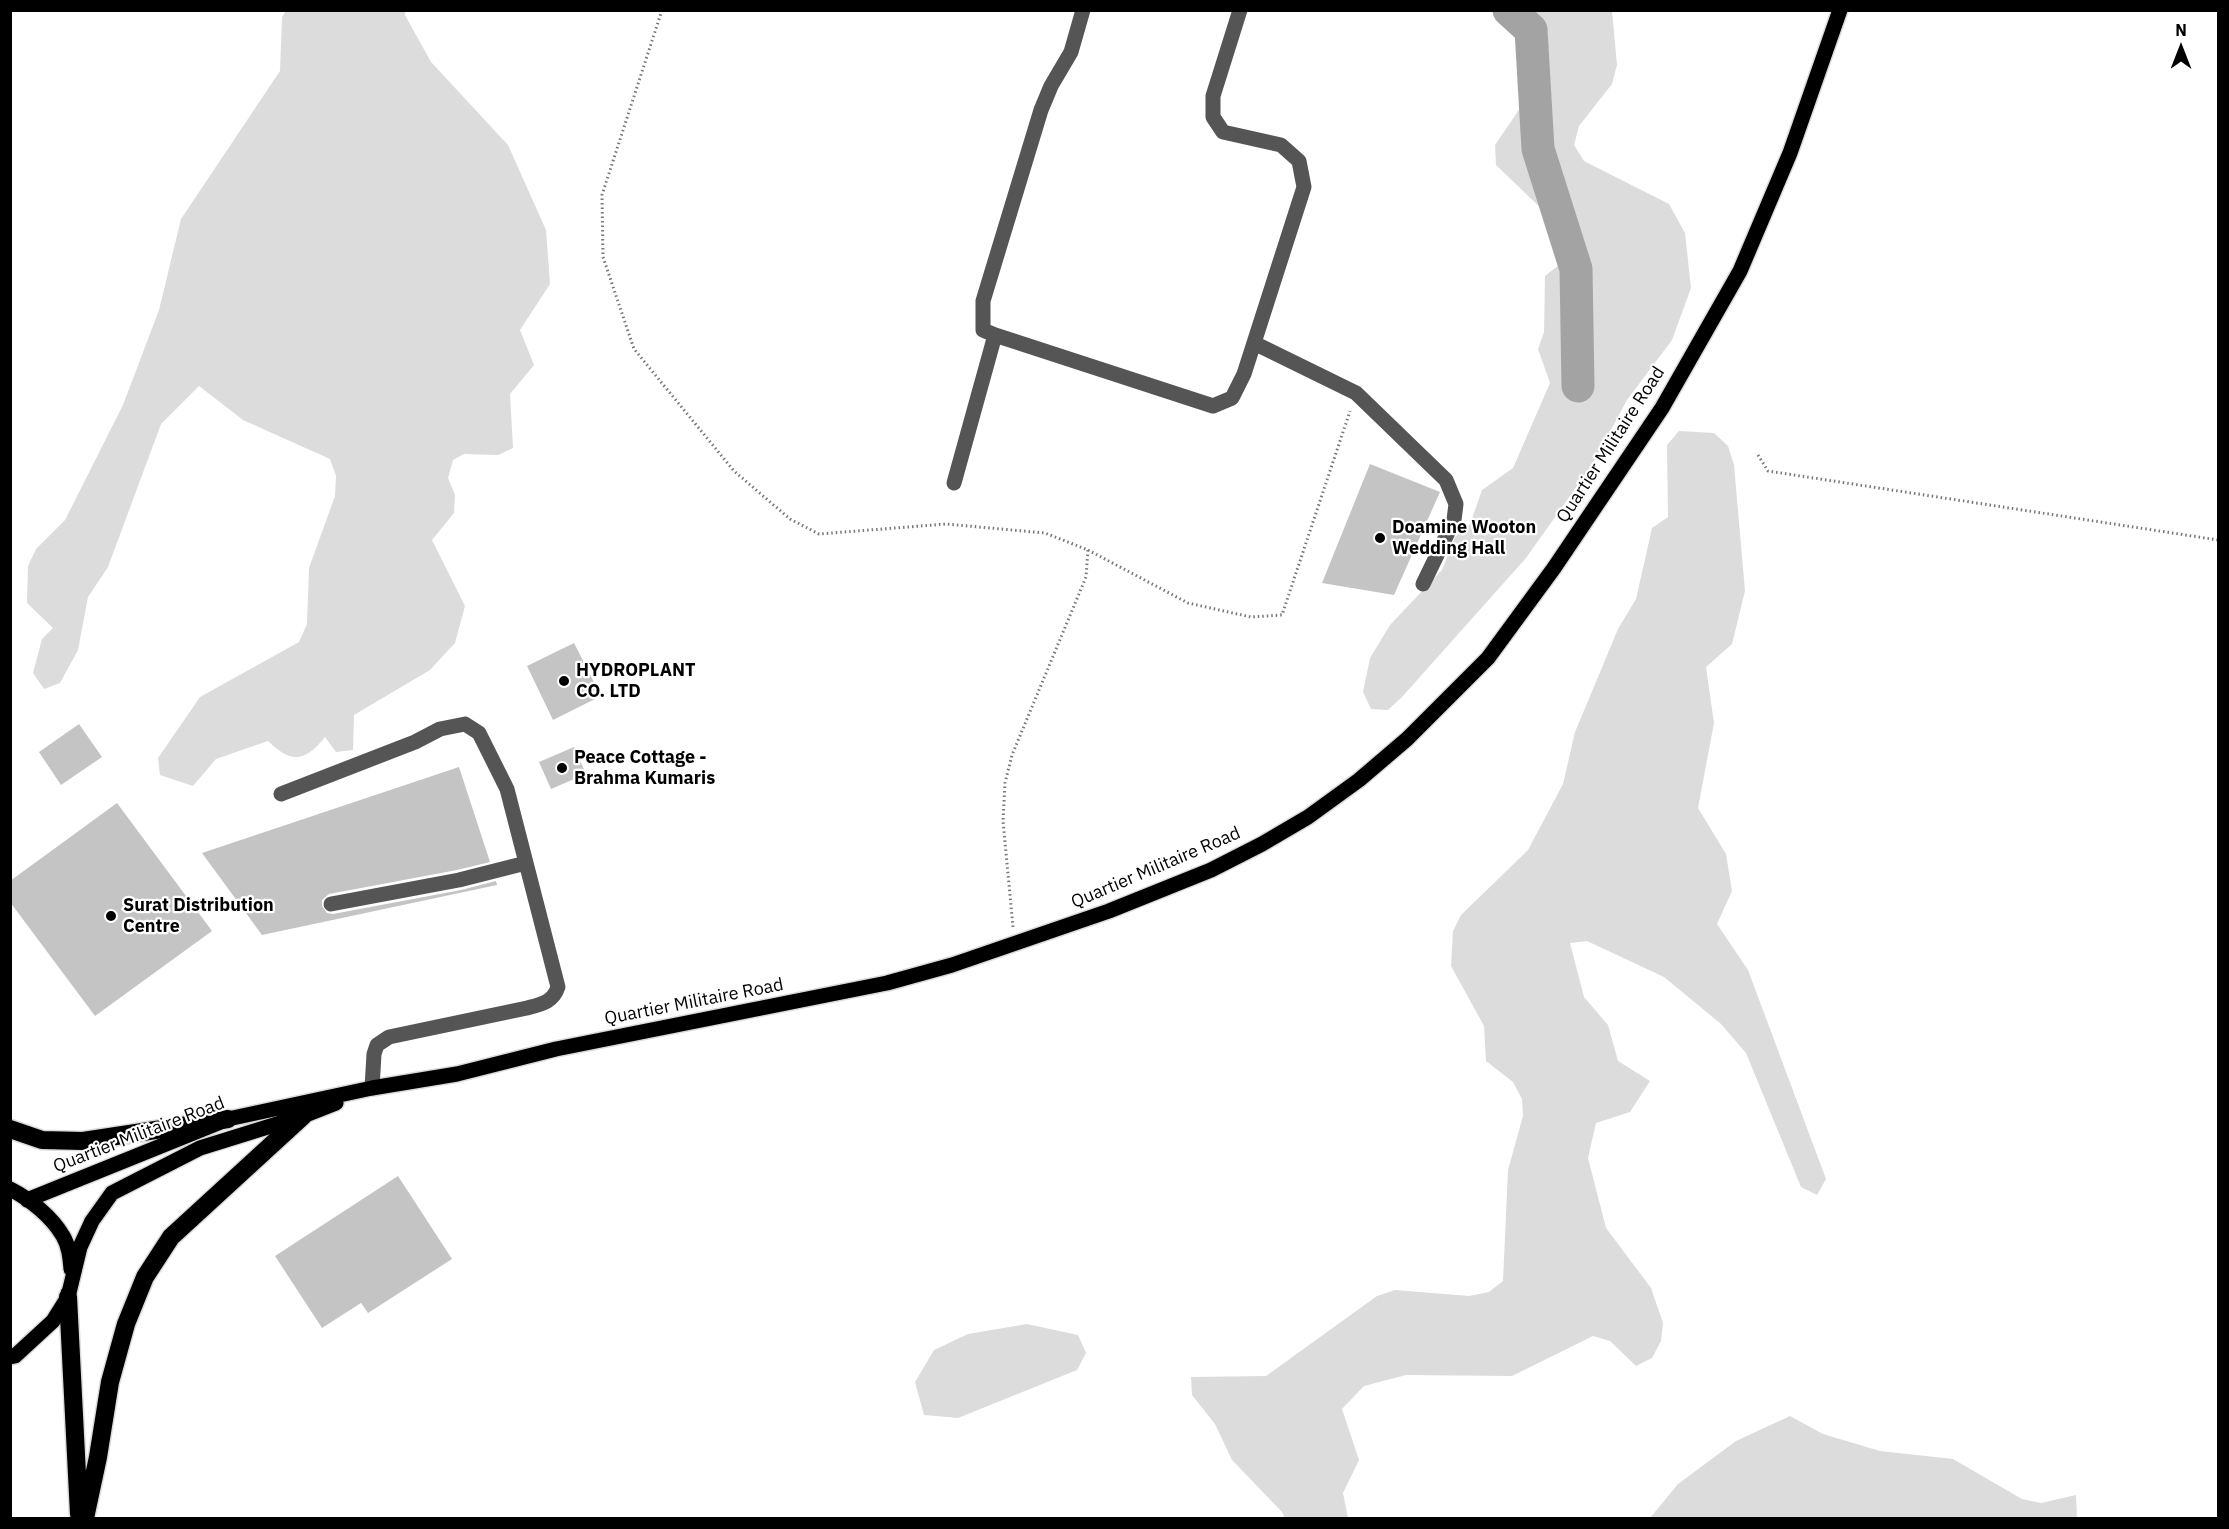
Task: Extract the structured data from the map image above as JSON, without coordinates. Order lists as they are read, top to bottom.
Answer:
{
  "streets": {
    "main road": ["Quartier Militaire Road"]
  },
  "places": [
    "Doamine Wooton Wedding Hall",
    "HYDROPLANT CO. LTD",
    "Peace Cottage - Brahma Kumaris",
    "Surat Distribution Centre"
  ],
  "north": "top"
}
